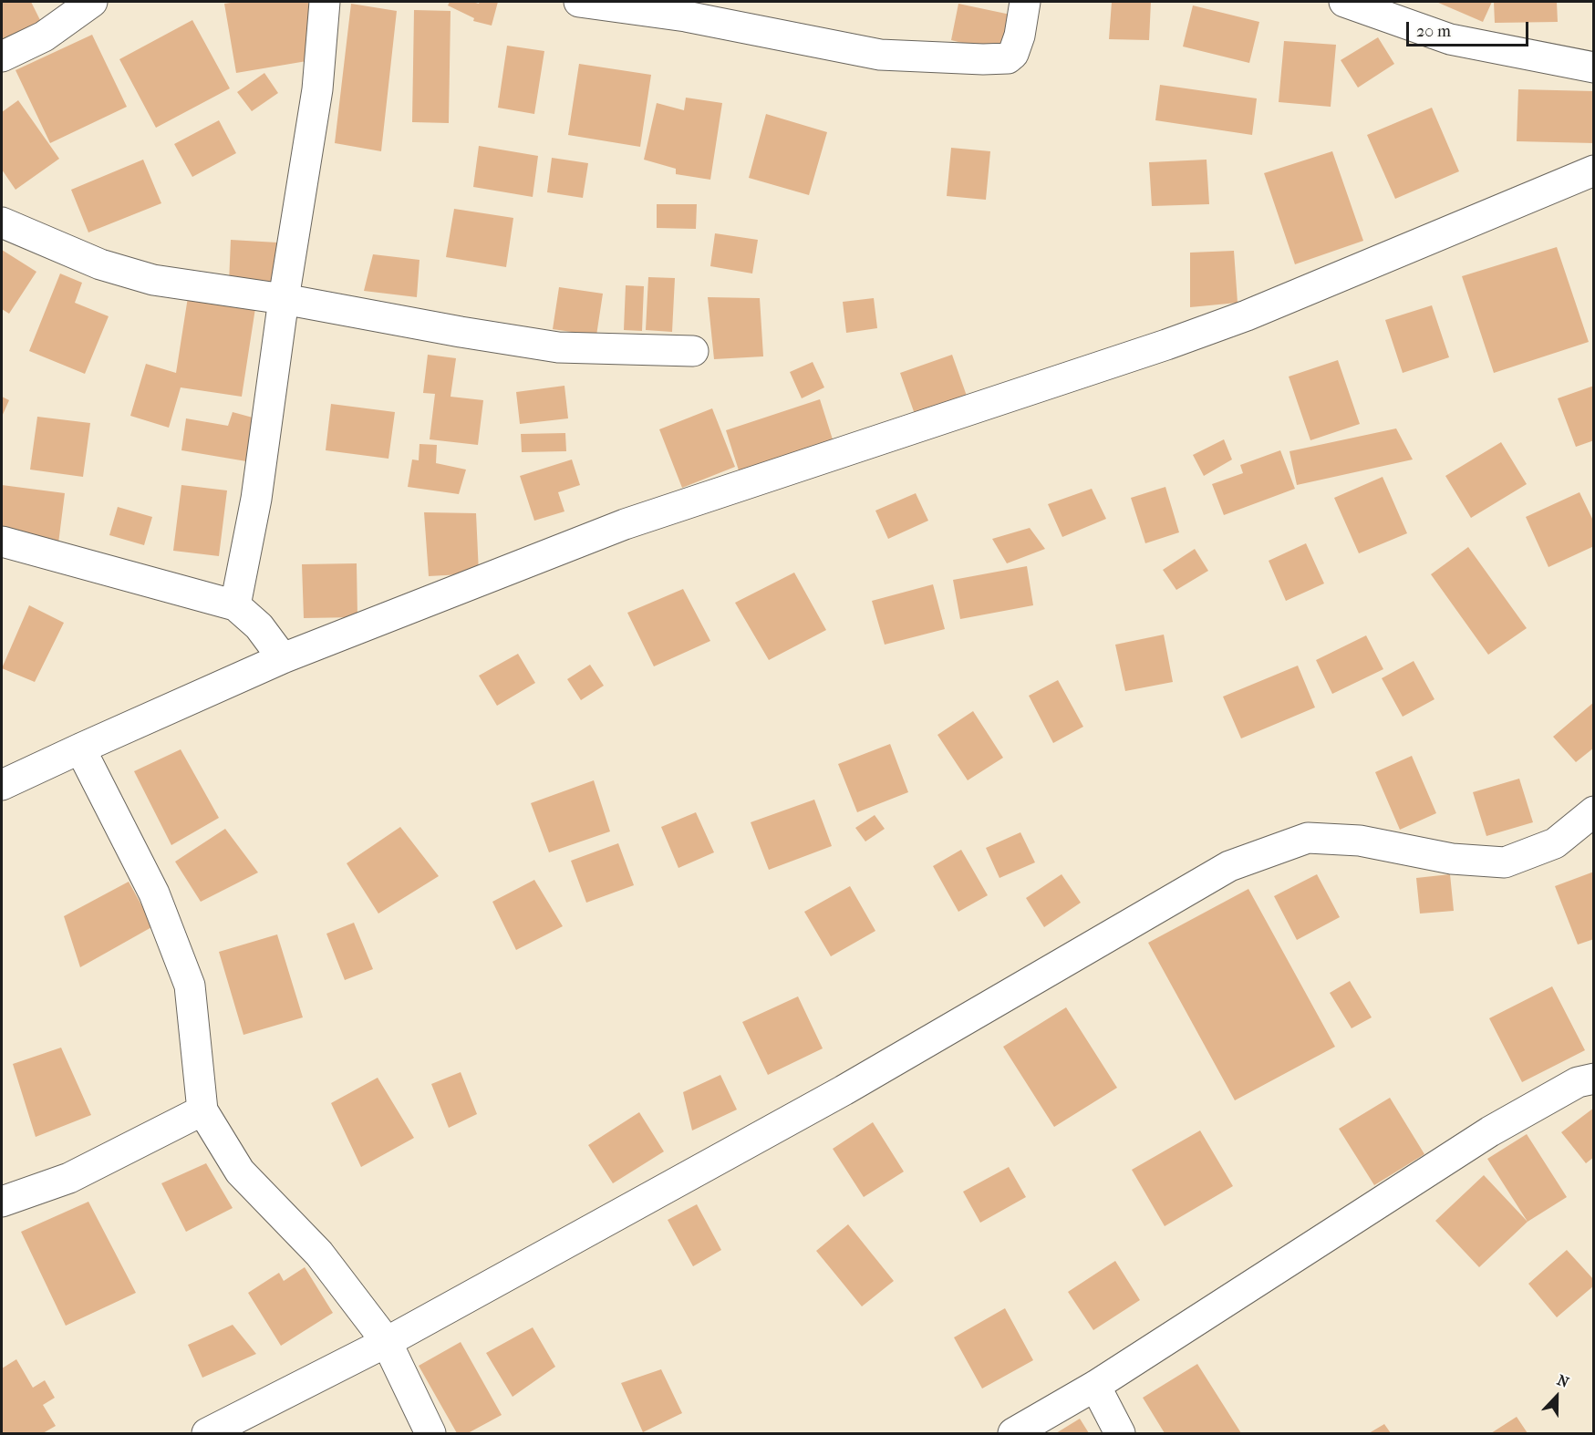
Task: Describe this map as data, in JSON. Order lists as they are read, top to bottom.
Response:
{
  "scale_bar": "20 m",
  "north": "top"
}
